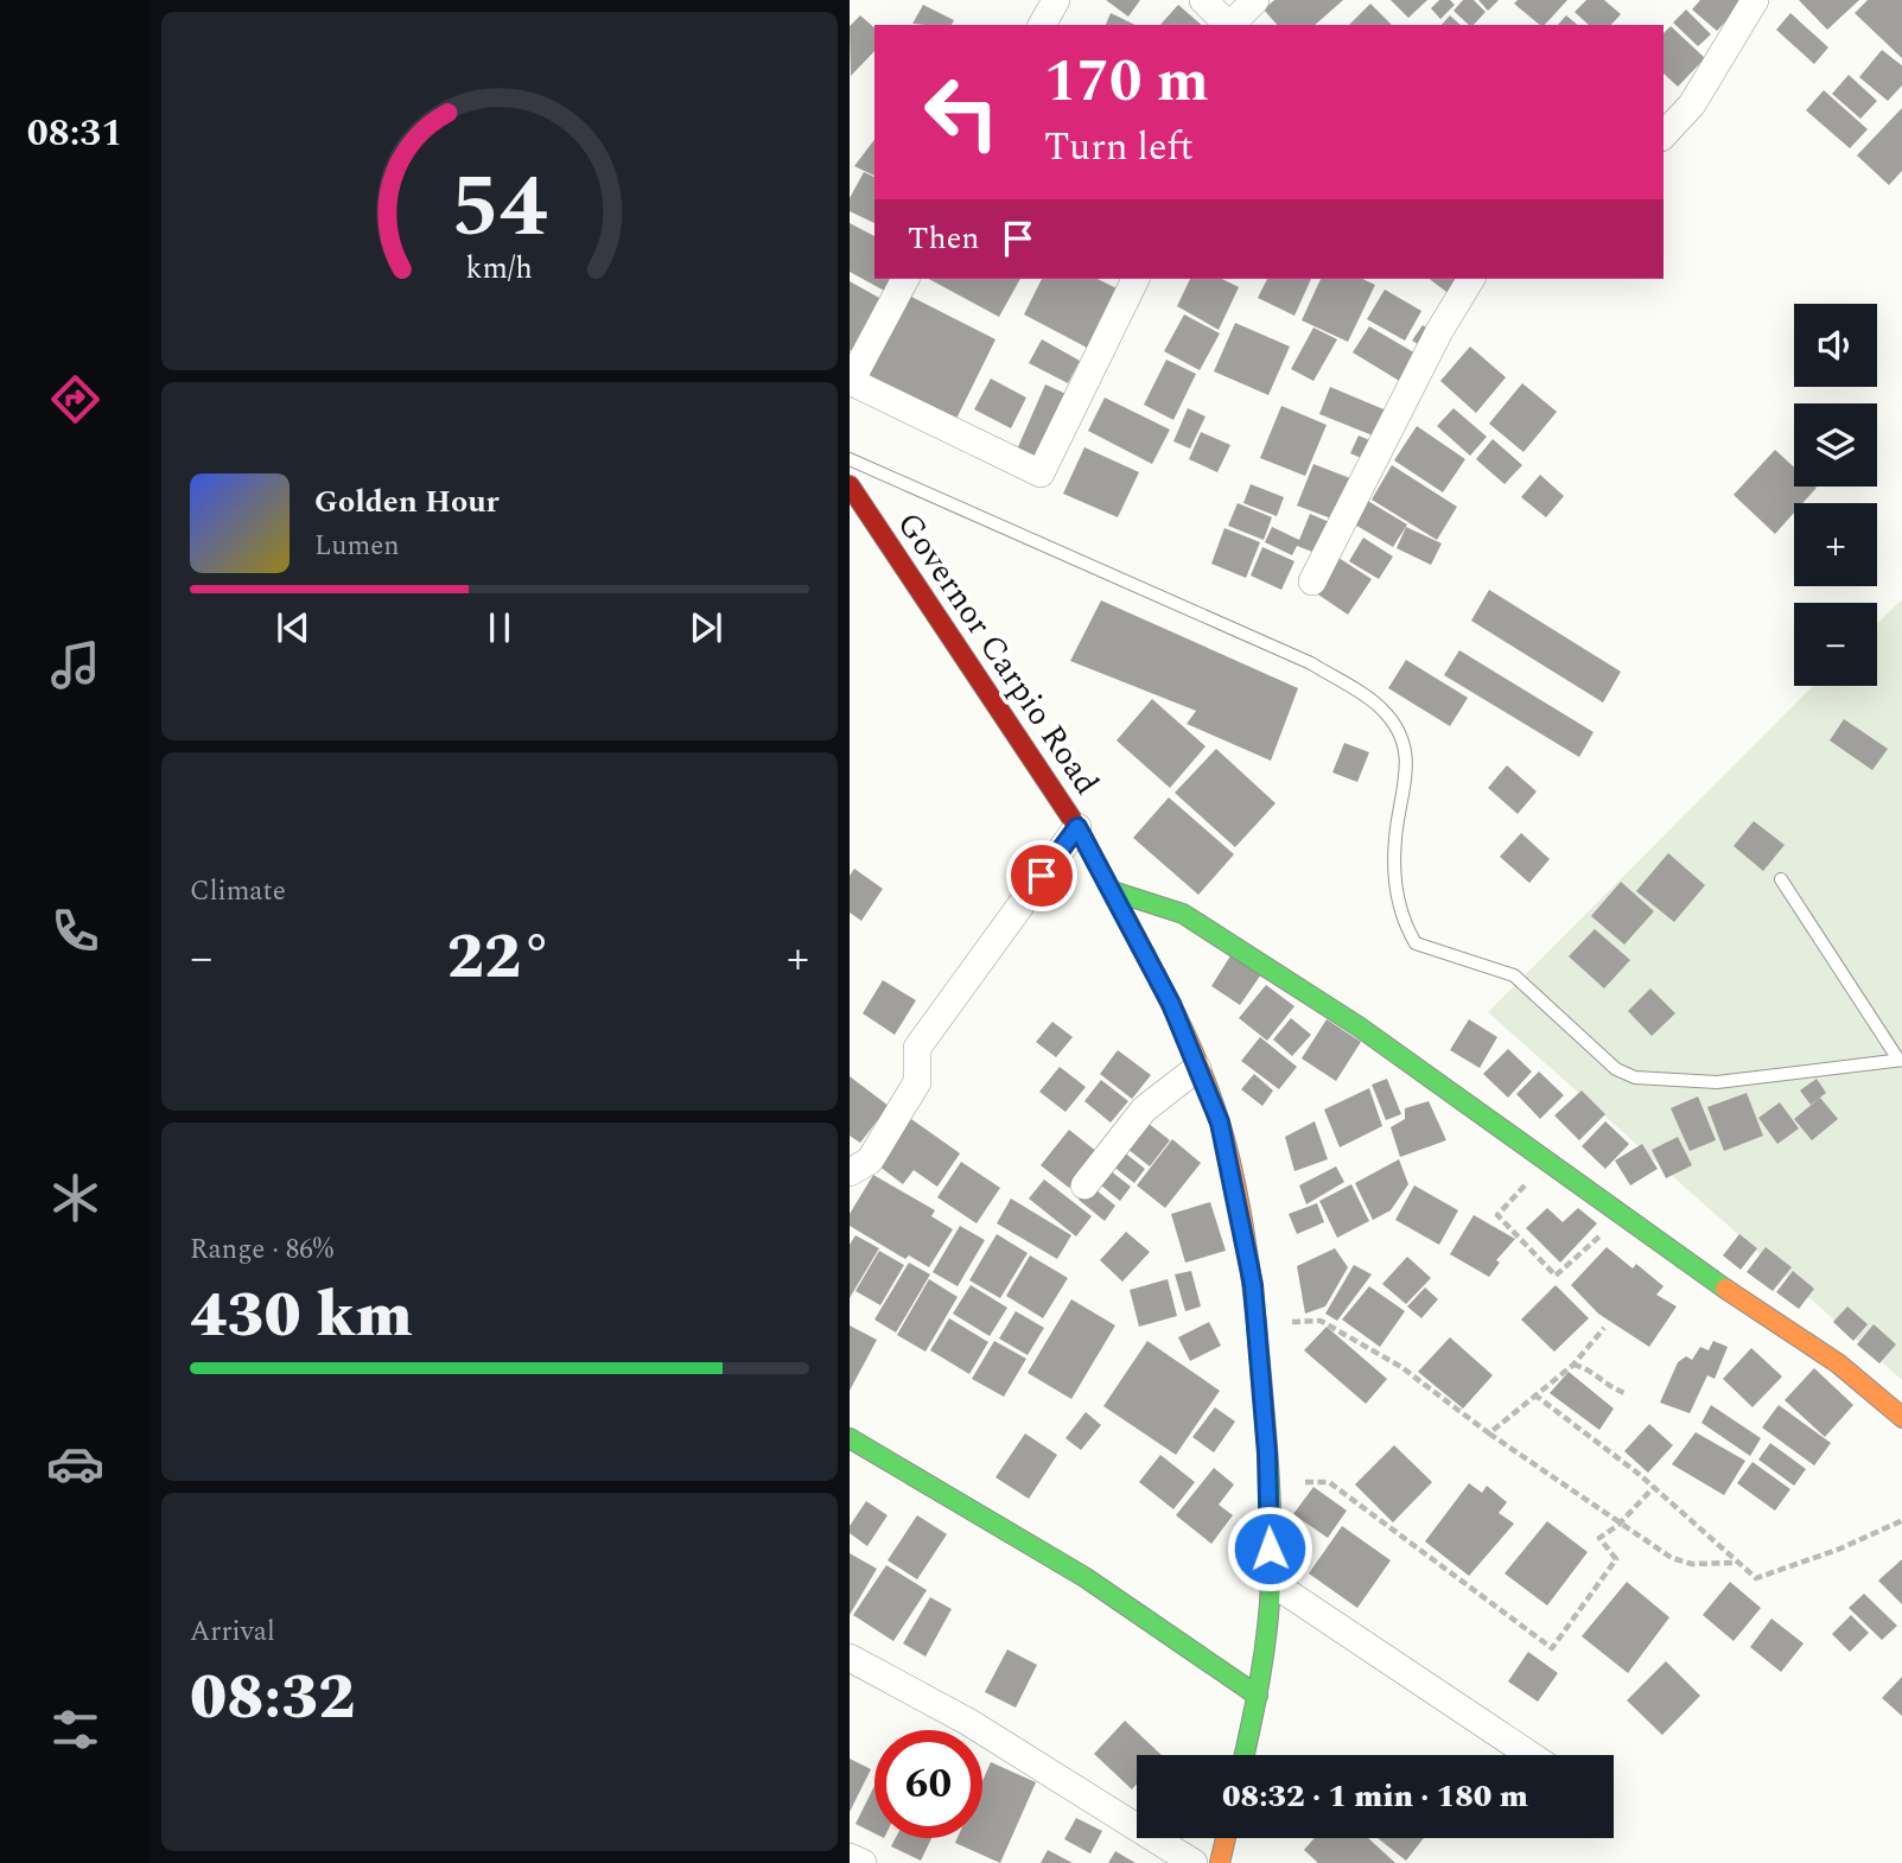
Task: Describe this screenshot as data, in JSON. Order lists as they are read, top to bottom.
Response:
{
  "streets": {
    "main road": ["Governor Carpio Road"]
  },
  "page": {
    "tabs": "08:31",
    "turn": ["170 m", "Turn left"],
    "then": "Then",
    "map_buttons": ["+", "−"],
    "song": ["Golden Hour", "Lumen"],
    "tile": [
      "Climate",
      ["Range · 86%", "430 km"],
      ["Arrival", "08:32"]
    ],
    "heat": ["−", "22°", "+"],
    "limit": "60",
    "trip": "08:32 · 1 min · 180 m",
    "gauge": ["54", "km/h"]
  }
}
